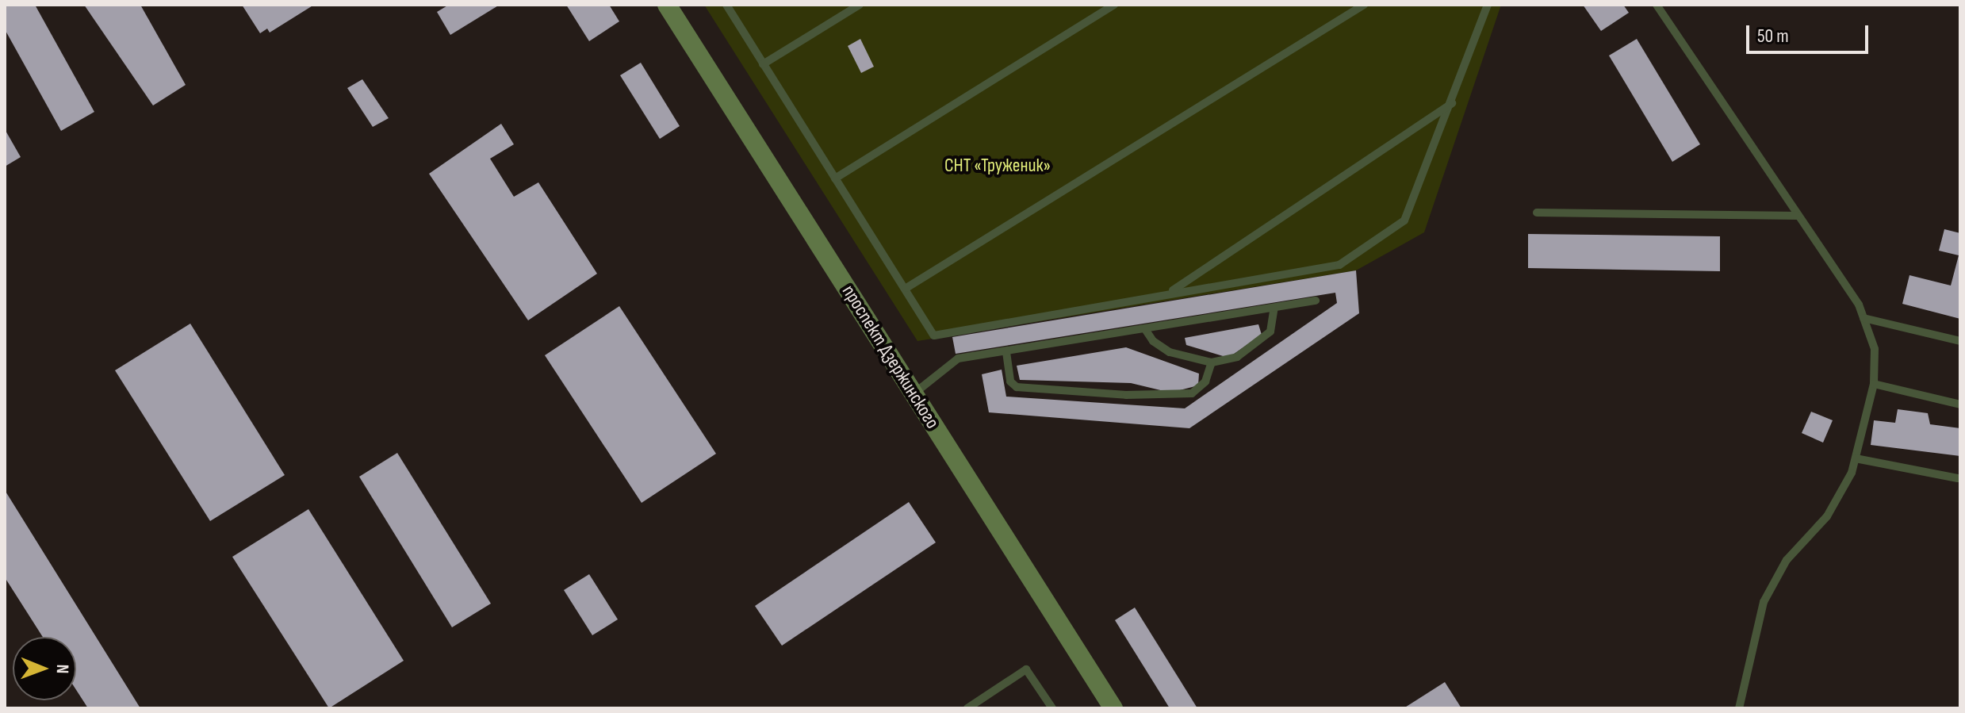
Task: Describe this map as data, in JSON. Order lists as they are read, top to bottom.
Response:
{
  "streets": {
    "main road": ["проспект Дзержинского"]
  },
  "parks": ["СНТ «Труженик»"],
  "scale_bar": "50 m",
  "north": "right"
}
